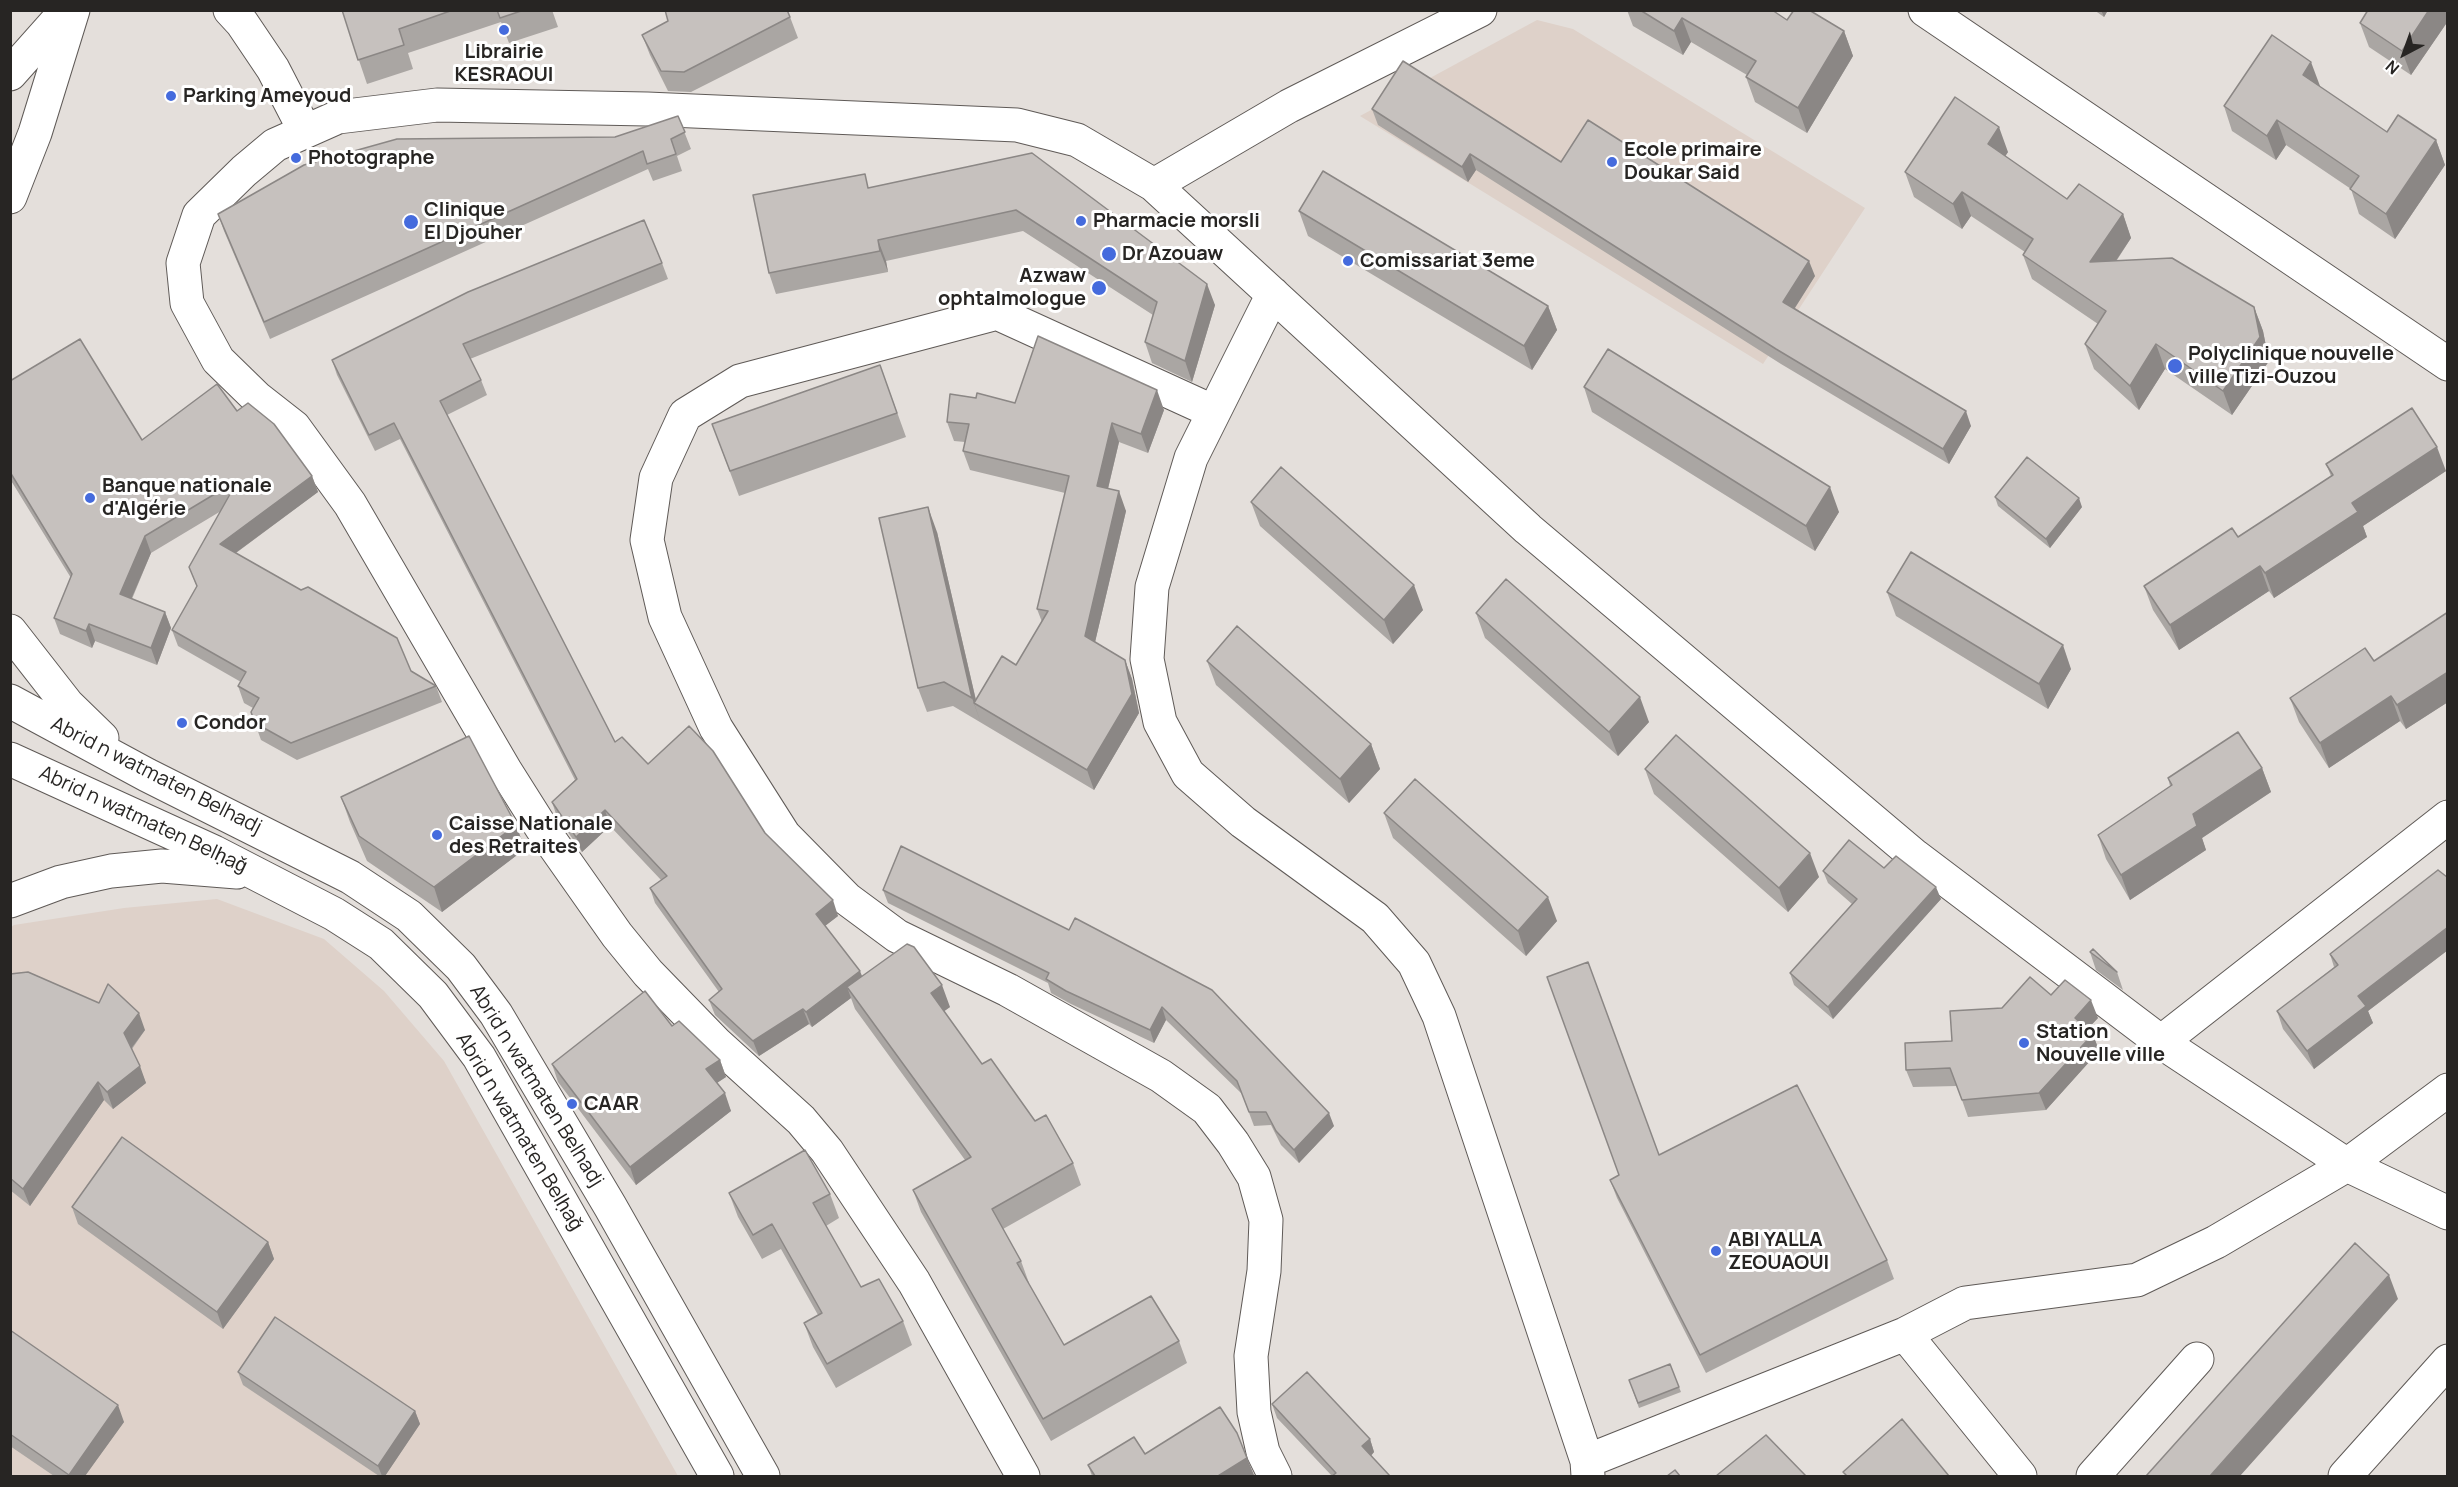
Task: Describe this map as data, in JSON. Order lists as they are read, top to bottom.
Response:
{
  "streets": {
    "street": ["Abrid n watmaten Belhadj", "Abrid n watmaten Belḥaǧ"]
  },
  "places": [
    "Librairie KESRAOUI",
    "Parking Ameyoud",
    "Photographe",
    "Ecole primaire Doukar Said",
    "Pharmacie morsli",
    "Clinique El Djouher",
    "Dr Azouaw",
    "Comissariat 3eme",
    "Azwaw ophtalmologue",
    "Polyclinique nouvelle ville Tizi-Ouzou",
    "Banque nationale d'Algérie",
    "Condor",
    "Caisse Nationale des Retraites",
    "Station Nouvelle ville",
    "CAAR",
    "ABI YALLA ZEOUAOUI"
  ],
  "north": "bottom left"
}
